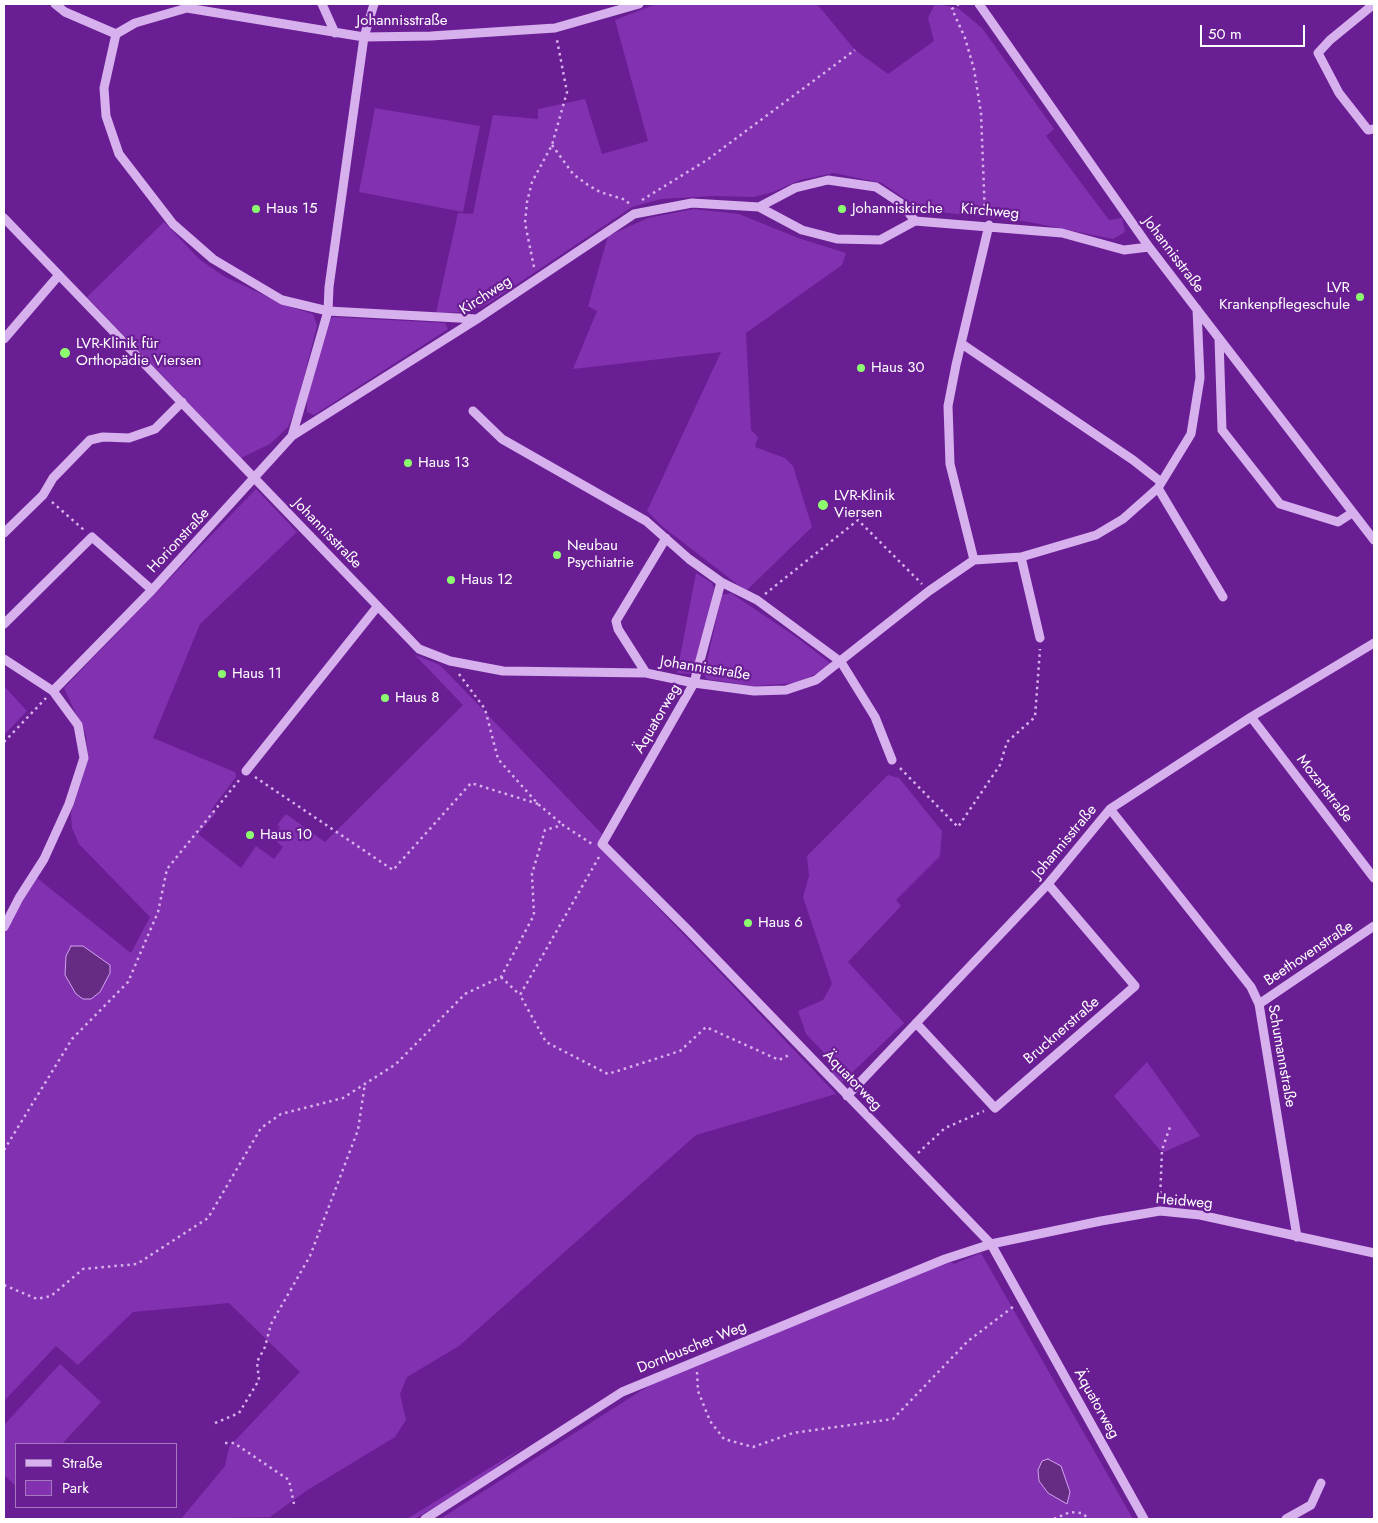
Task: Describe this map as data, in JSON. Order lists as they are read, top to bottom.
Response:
{
  "streets": {
    "street": [
      "Johannisstraße",
      "Kirchweg",
      "Horionstraße",
      "Äquatorweg",
      "Mozartstraße",
      "Beethovenstraße",
      "Brucknerstraße",
      "Schumannstraße",
      "Heidweg",
      "Dornbuscher Weg"
    ]
  },
  "crossings": [
    ["Johannisstraße", "Kirchweg"],
    ["Johannisstraße", "Horionstraße"],
    ["Johannisstraße", "Äquatorweg"],
    ["Johannisstraße", "Mozartstraße"],
    ["Johannisstraße", "Brucknerstraße"],
    ["Johannisstraße", "Schumannstraße"],
    ["Kirchweg", "Horionstraße"],
    ["Äquatorweg", "Heidweg"],
    ["Äquatorweg", "Dornbuscher Weg"],
    ["Beethovenstraße", "Schumannstraße"],
    ["Schumannstraße", "Heidweg"],
    ["Heidweg", "Dornbuscher Weg"]
  ],
  "places": [
    "Haus 15",
    "Johanniskirche",
    "LVR Krankenpflegeschule",
    "LVR-Klinik für Orthopädie Viersen",
    "Haus 30",
    "Haus 13",
    "LVR-Klinik Viersen",
    "Neubau Psychiatrie",
    "Haus 12",
    "Haus 11",
    "Haus 8",
    "Haus 10",
    "Haus 6"
  ],
  "legend": ["Straße", "Park"],
  "scale_bar": "50 m"
}
